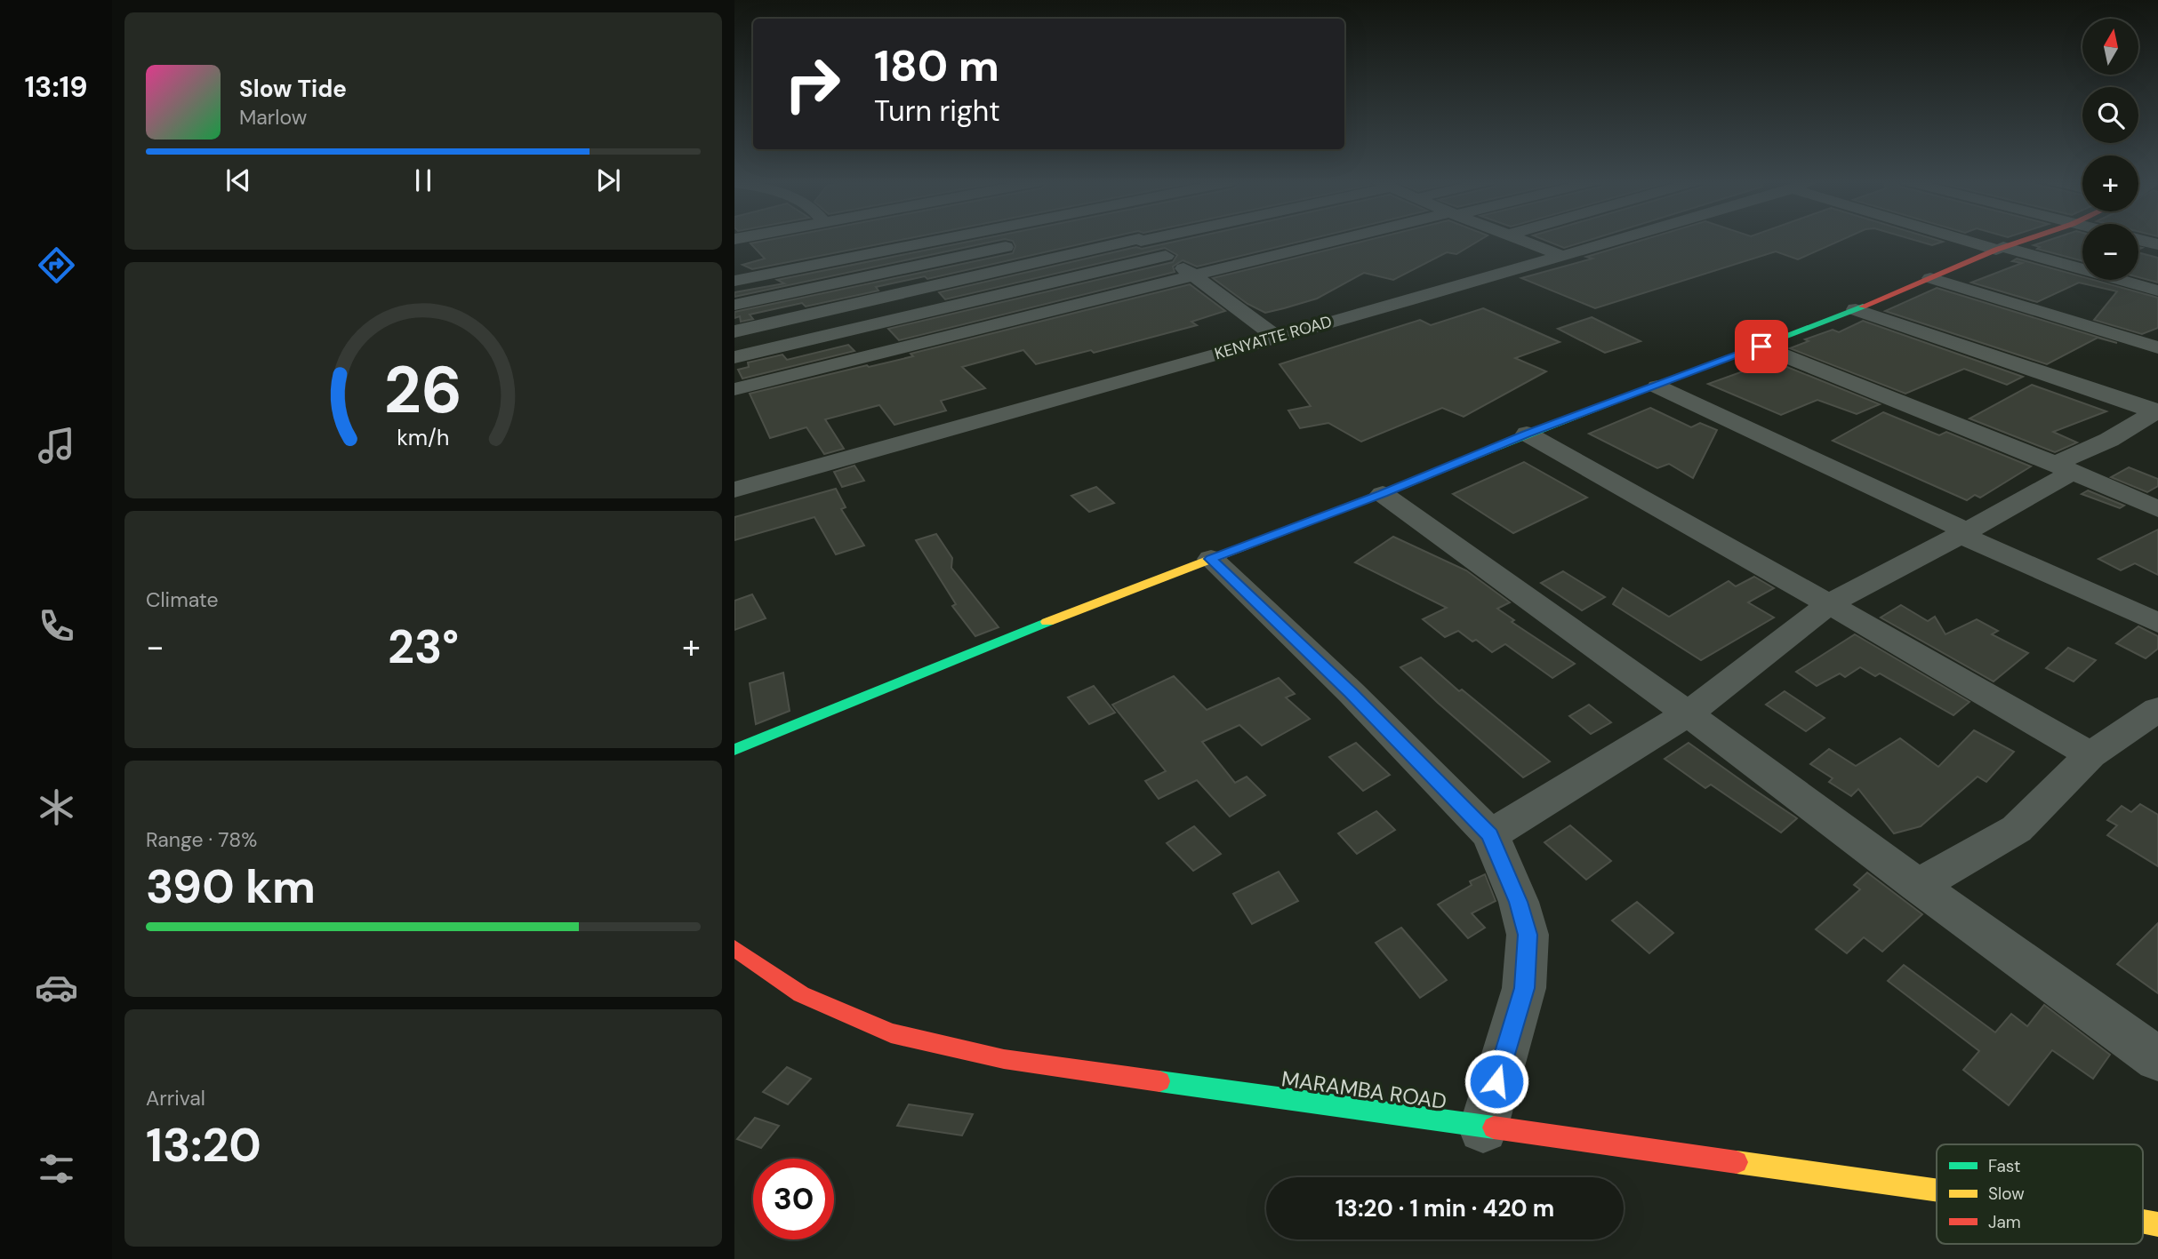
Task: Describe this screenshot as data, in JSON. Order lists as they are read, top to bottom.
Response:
{
  "streets": {
    "street": ["KENYATTE ROAD", "MARAMBA ROAD"]
  },
  "legend": ["Fast", "Slow", "Jam"],
  "north": "top",
  "page": {
    "tabs": "13:19",
    "map_buttons": ["+", "−"],
    "turn": ["180 m", "Turn right"],
    "song": ["Slow Tide", "Marlow"],
    "tile": [
      "Climate",
      ["Range · 78%", "390 km"],
      ["Arrival", "13:20"]
    ],
    "heat": ["−", "23°", "+"],
    "limit": "30",
    "trip": "13:20 · 1 min · 420 m",
    "gauge": ["26", "km/h"]
  }
}
